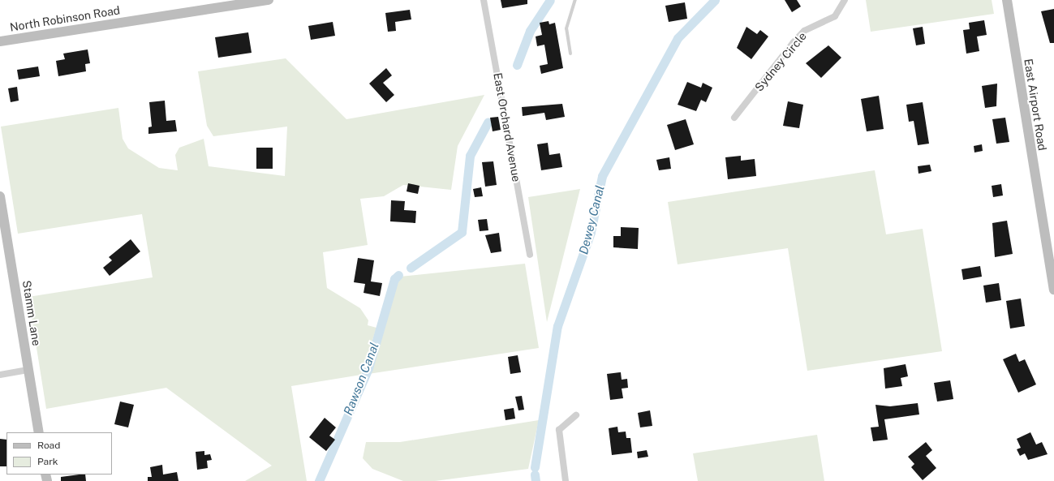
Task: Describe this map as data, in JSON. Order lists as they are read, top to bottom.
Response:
{
  "streets": {
    "street": [
      "North Robinson Road",
      "Sydney Circle",
      "East Airport Road",
      "East Orchard Avenue",
      "Stamm Lane"
    ]
  },
  "water": ["Dewey Canal", "Rawson Canal"],
  "legend": ["Road", "Park"]
}
